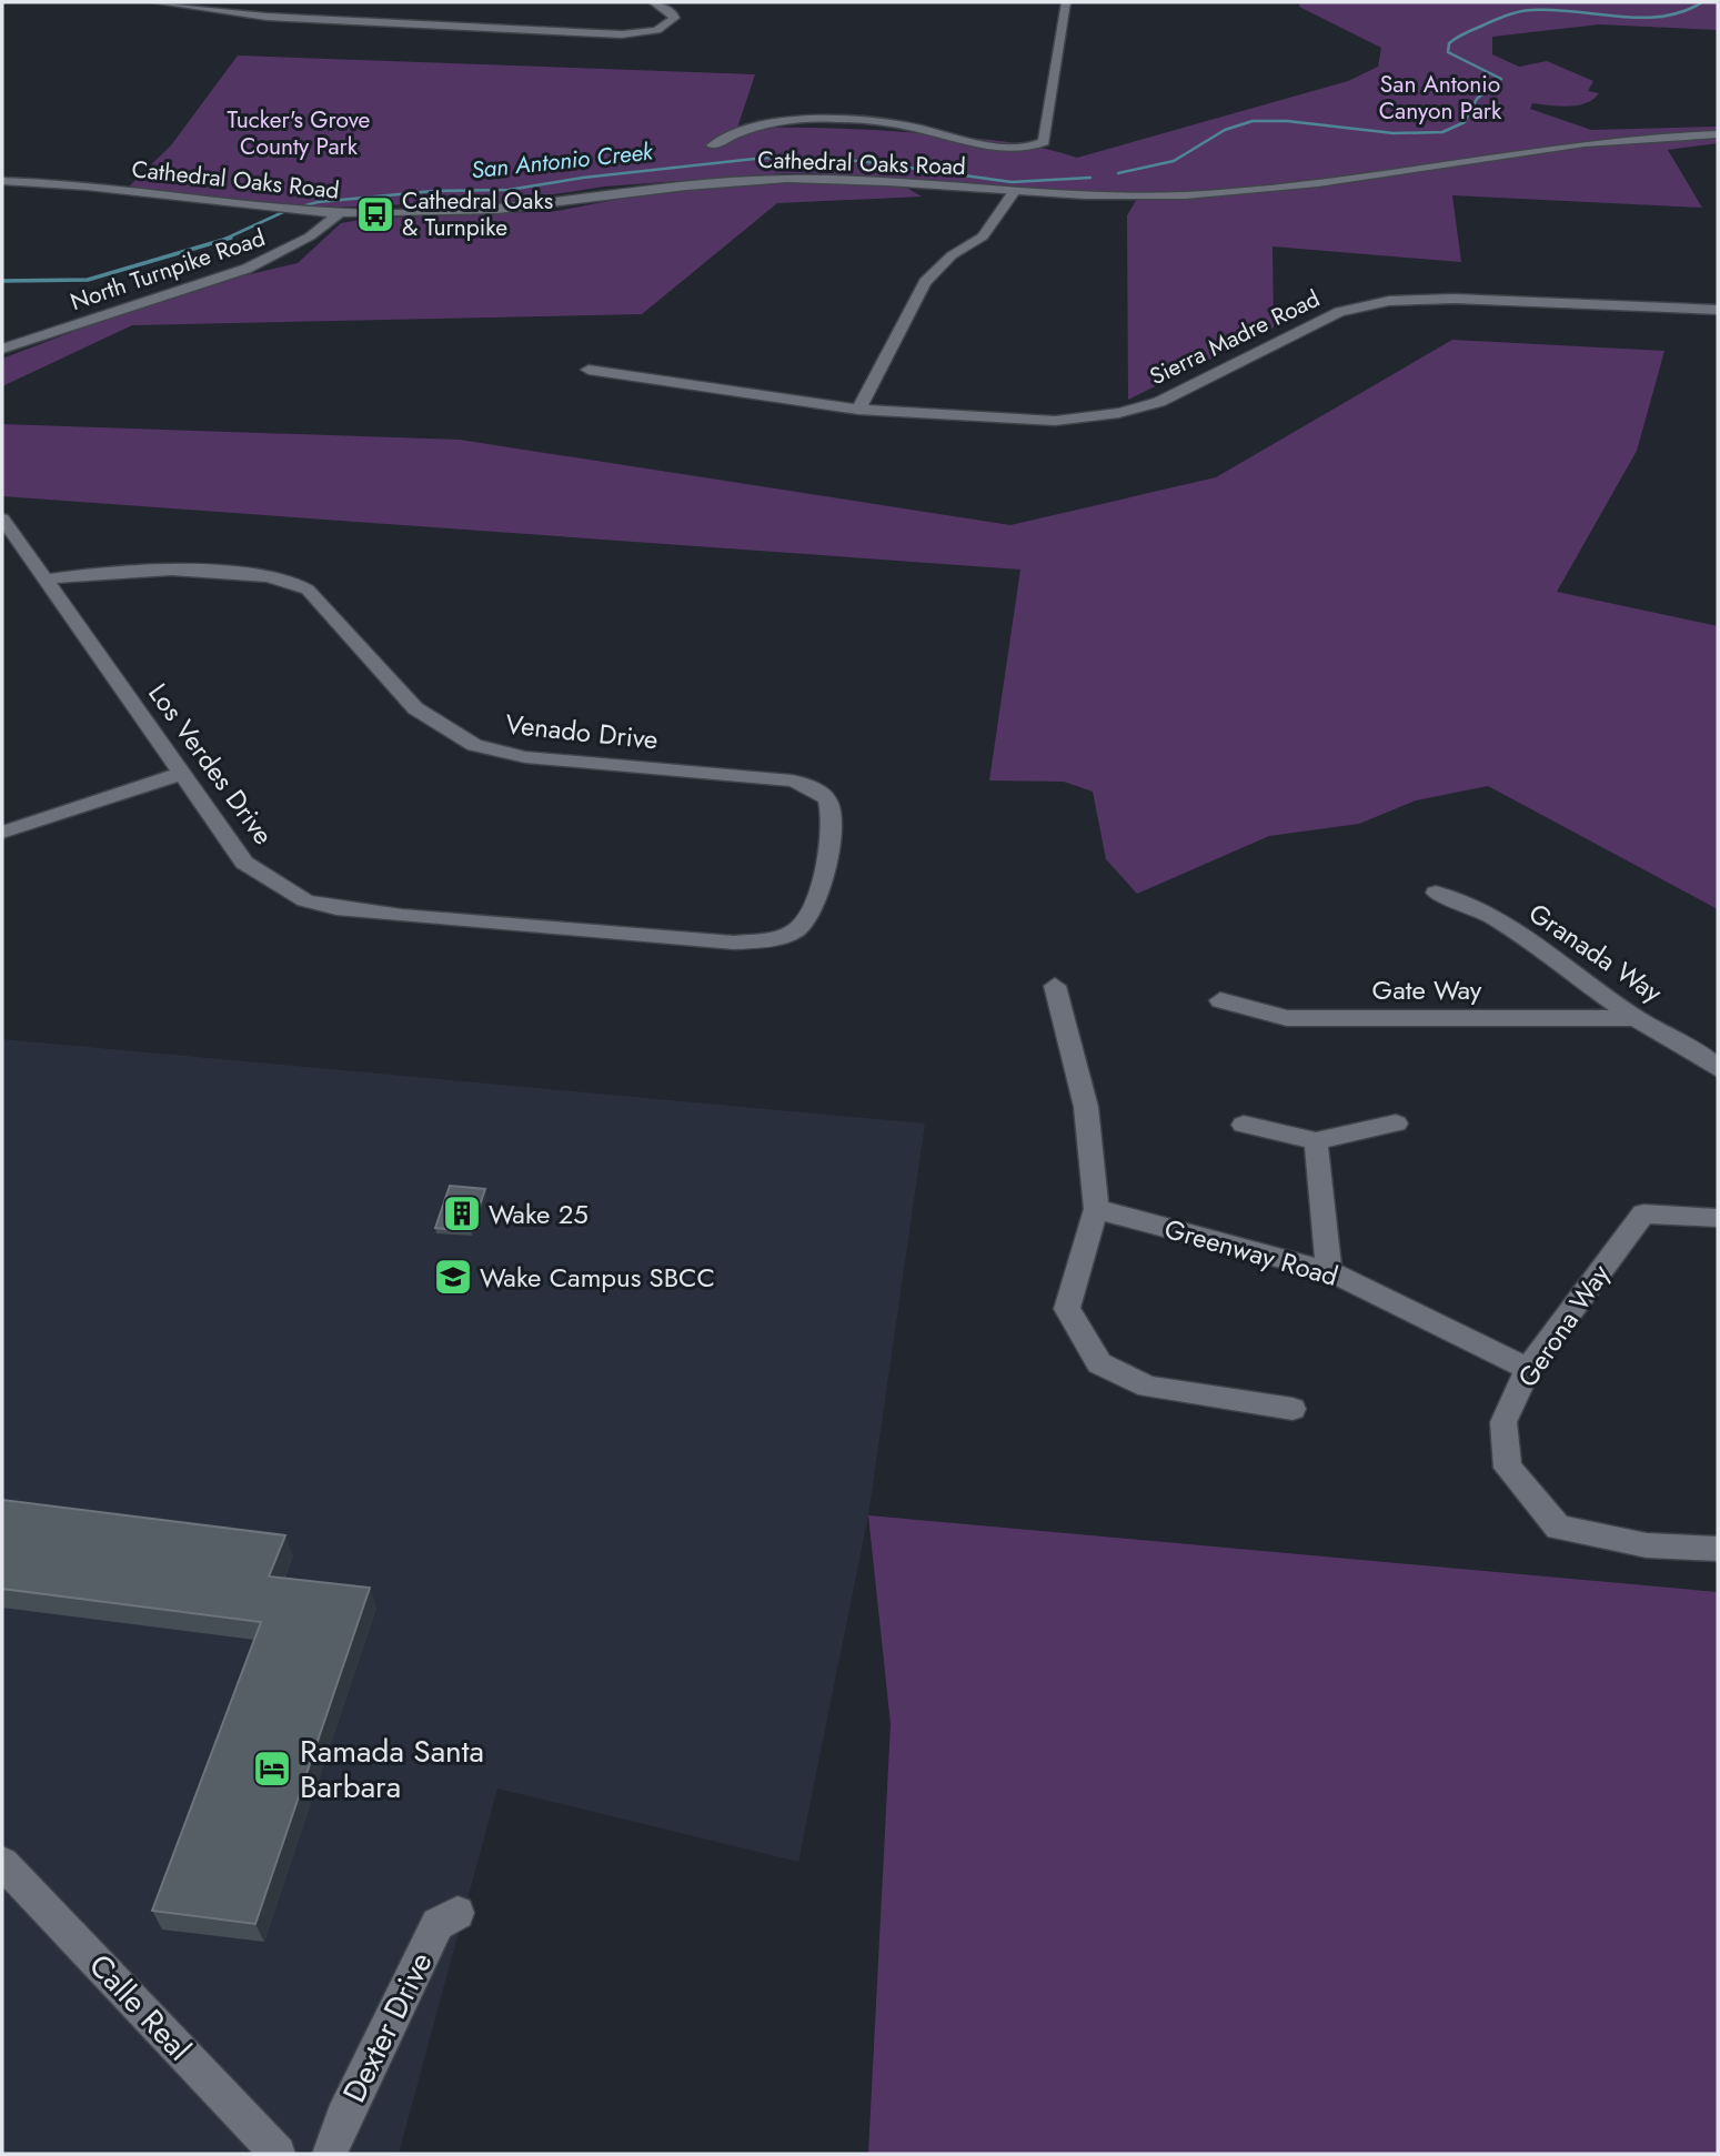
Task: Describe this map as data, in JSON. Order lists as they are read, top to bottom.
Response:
{
  "streets": {
    "street": [
      "Cathedral Oaks Road",
      "North Turnpike Road",
      "Sierra Madre Road",
      "Venado Drive",
      "Los Verdes Drive",
      "Granada Way",
      "Gate Way",
      "Greenway Road",
      "Gerona Way",
      "Calle Real",
      "Dexter Drive"
    ]
  },
  "crossings": [
    ["Cathedral Oaks Road", "North Turnpike Road"],
    ["Venado Drive", "Los Verdes Drive"],
    ["Granada Way", "Gate Way"],
    ["Greenway Road", "Gerona Way"]
  ],
  "water": ["San Antonio Creek"],
  "parks": ["San Antonio Canyon Park", "Tucker's Grove County Park"],
  "places": {
    "bus stop": ["Cathedral Oaks & Turnpike"],
    "building": ["Wake 25"],
    "school or university": ["Wake Campus SBCC"],
    "hotel": ["Ramada Santa Barbara"]
  }
}
